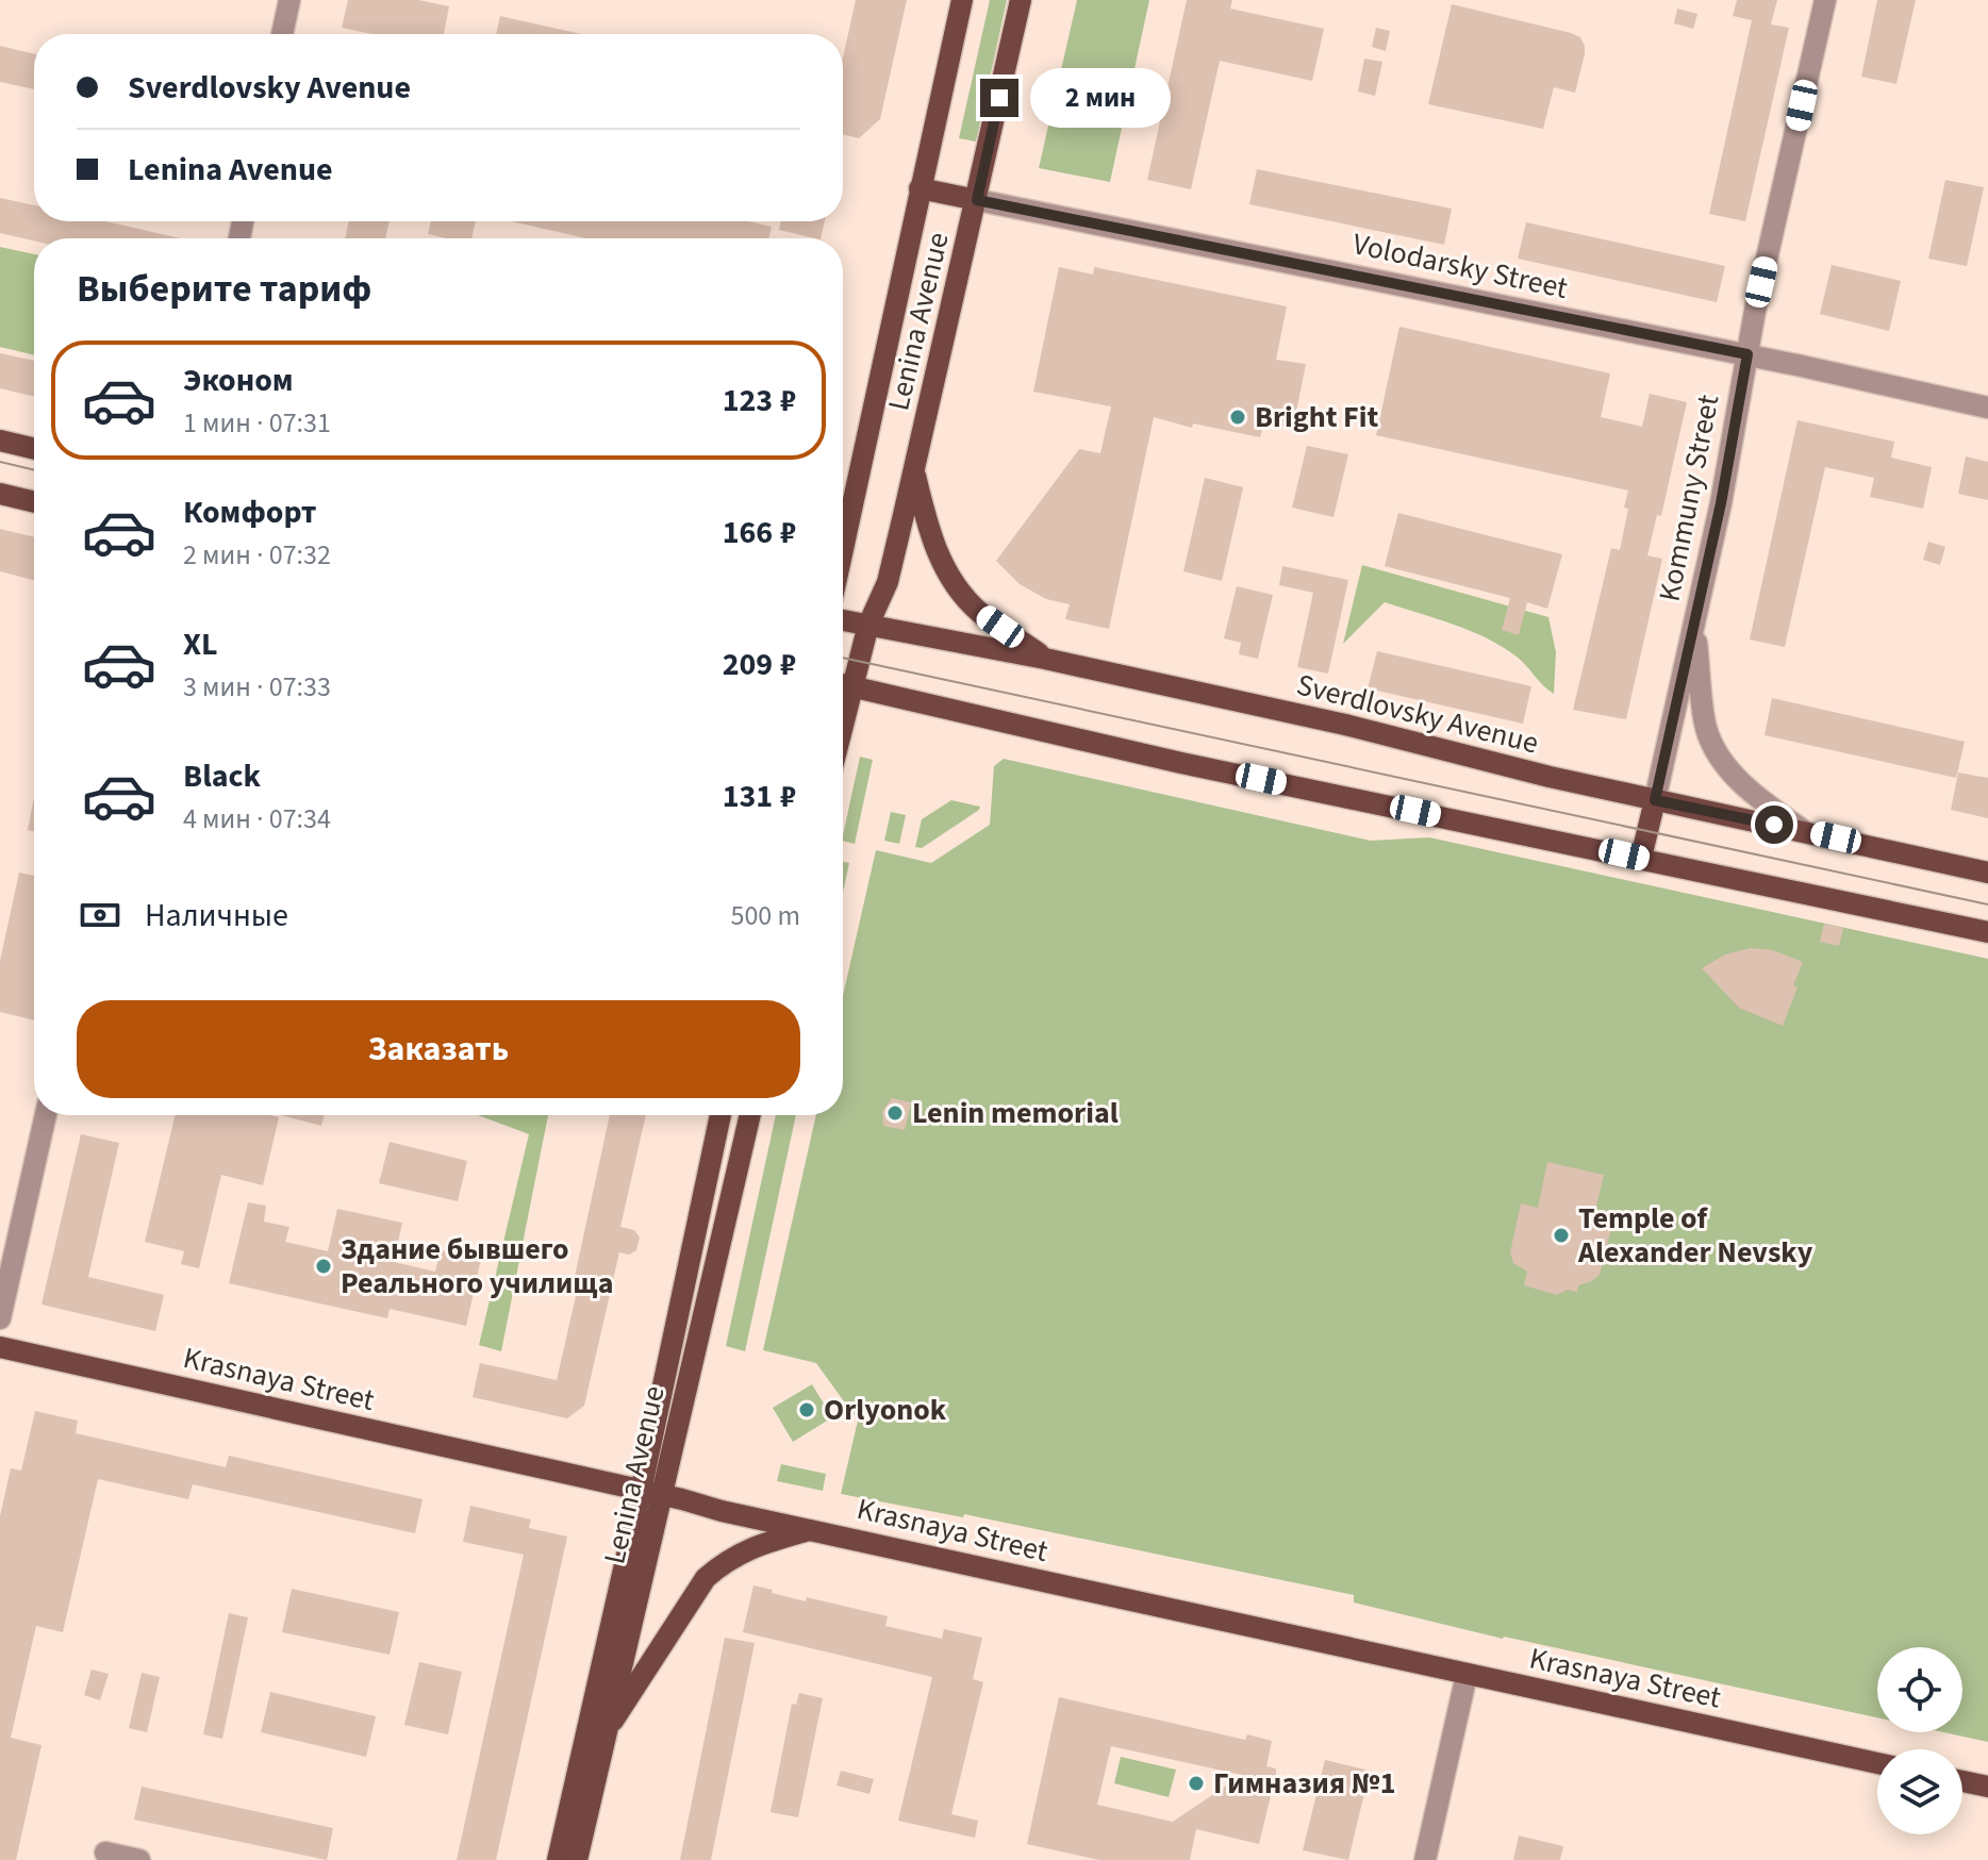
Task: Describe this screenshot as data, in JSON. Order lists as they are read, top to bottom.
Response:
{
  "streets": {
    "main road": [
      "Volodarsky Street",
      "Lenina Avenue",
      "Kommuny Street",
      "Sverdlovsky Avenue",
      "Krasnaya Street"
    ]
  },
  "crossings": [
    ["Volodarsky Street", "Lenina Avenue"],
    ["Volodarsky Street", "Kommuny Street"],
    ["Lenina Avenue", "Sverdlovsky Avenue"],
    ["Lenina Avenue", "Krasnaya Street"],
    ["Kommuny Street", "Sverdlovsky Avenue"]
  ],
  "places": [
    "Bright Fit",
    "Lenin memorial",
    "Temple of Alexander Nevsky",
    "Здание бывшего Реального училища",
    "Orlyonok",
    "Гимназия №1"
  ],
  "page": {
    "banner": ["Sverdlovsky Avenue", "Lenina Avenue"],
    "bubble": "2 мин",
    "heading": "Выберите тариф",
    "list": [
      {
        "name": "Эконом",
        "note": "1 мин · 07:31",
        "value": "123 ₽"
      },
      {
        "name": "Комфорт",
        "note": "2 мин · 07:32",
        "value": "166 ₽"
      },
      {
        "name": "XL",
        "note": "3 мин · 07:33",
        "value": "209 ₽"
      },
      {
        "name": "Black",
        "note": "4 мин · 07:34",
        "value": "131 ₽"
      }
    ],
    "pay": ["Наличные", "500 m"],
    "buttons": "Заказать"
  }
}
